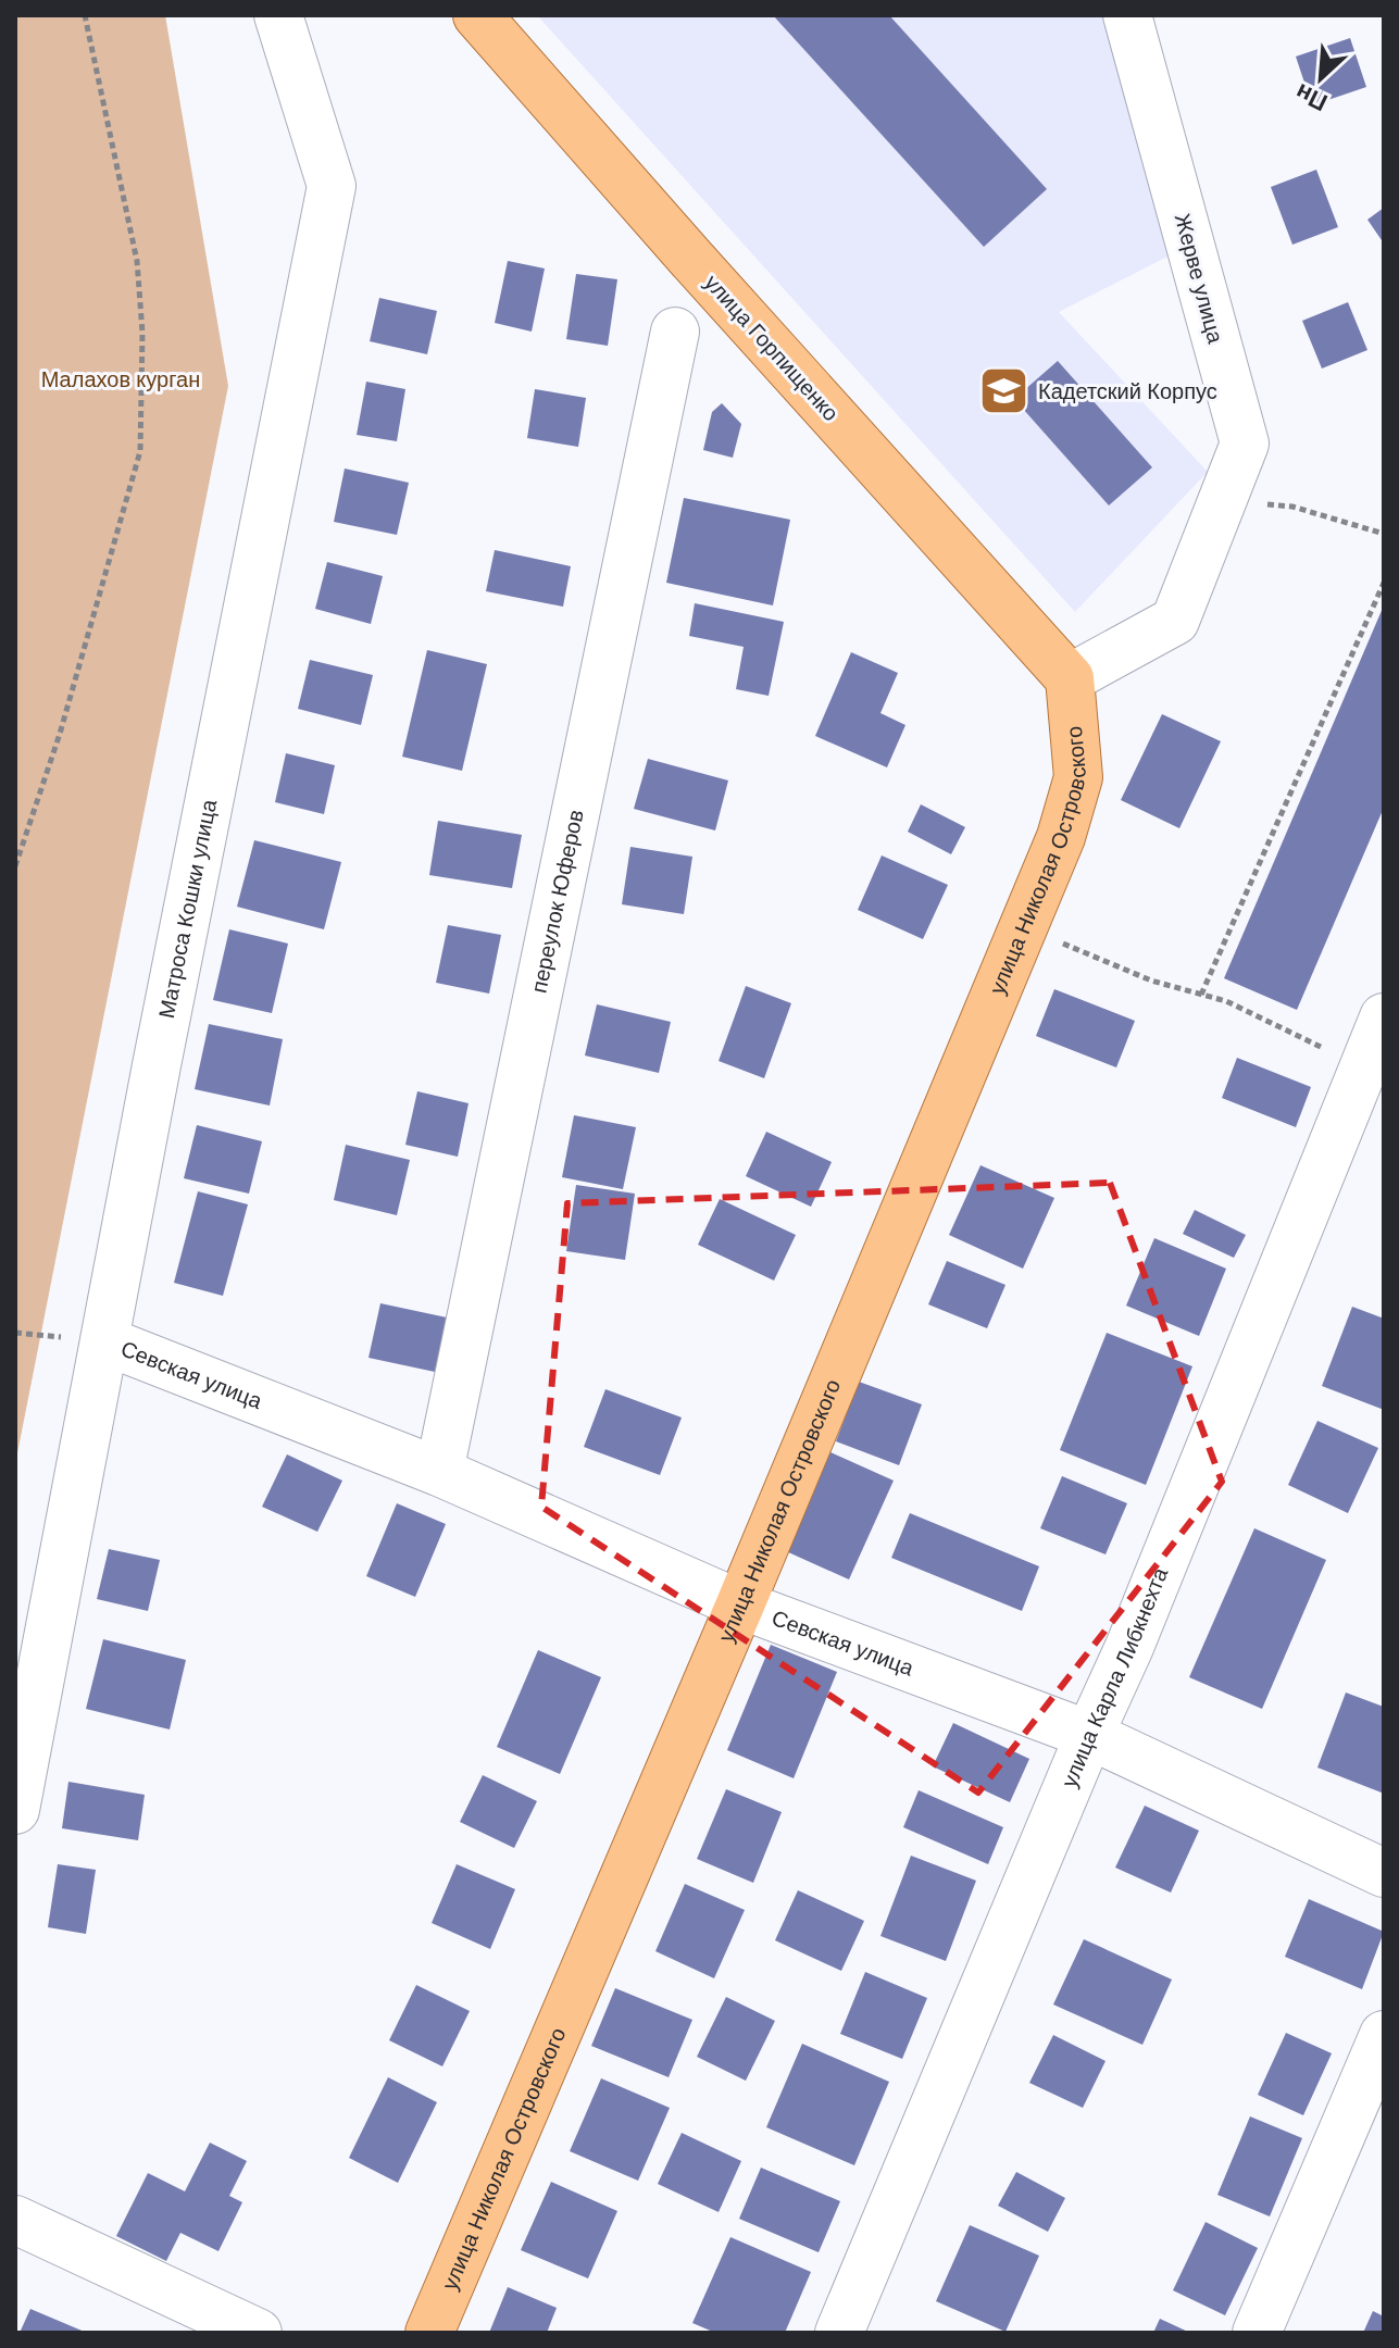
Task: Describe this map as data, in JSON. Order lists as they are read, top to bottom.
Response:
{
  "streets": {
    "main road": ["улица Горпищенко", "улица Николая Островского"],
    "street": [
      "Жерве улица",
      "переулок Юферов",
      "Матроса Кошки улица",
      "Севская улица",
      "улица Карла Либкнехта"
    ]
  },
  "crossings": [
    ["Жерве улица", "улица Горпищенко"],
    ["Жерве улица", "улица Николая Островского"],
    ["улица Горпищенко", "улица Николая Островского"],
    ["улица Николая Островского", "Севская улица"],
    ["переулок Юферов", "Севская улица"],
    ["Матроса Кошки улица", "Севская улица"],
    ["Севская улица", "улица Карла Либкнехта"]
  ],
  "parks": ["Малахов курган"],
  "places": {
    "school or university": ["Кадетский Корпус"]
  },
  "north": "bottom left"
}
